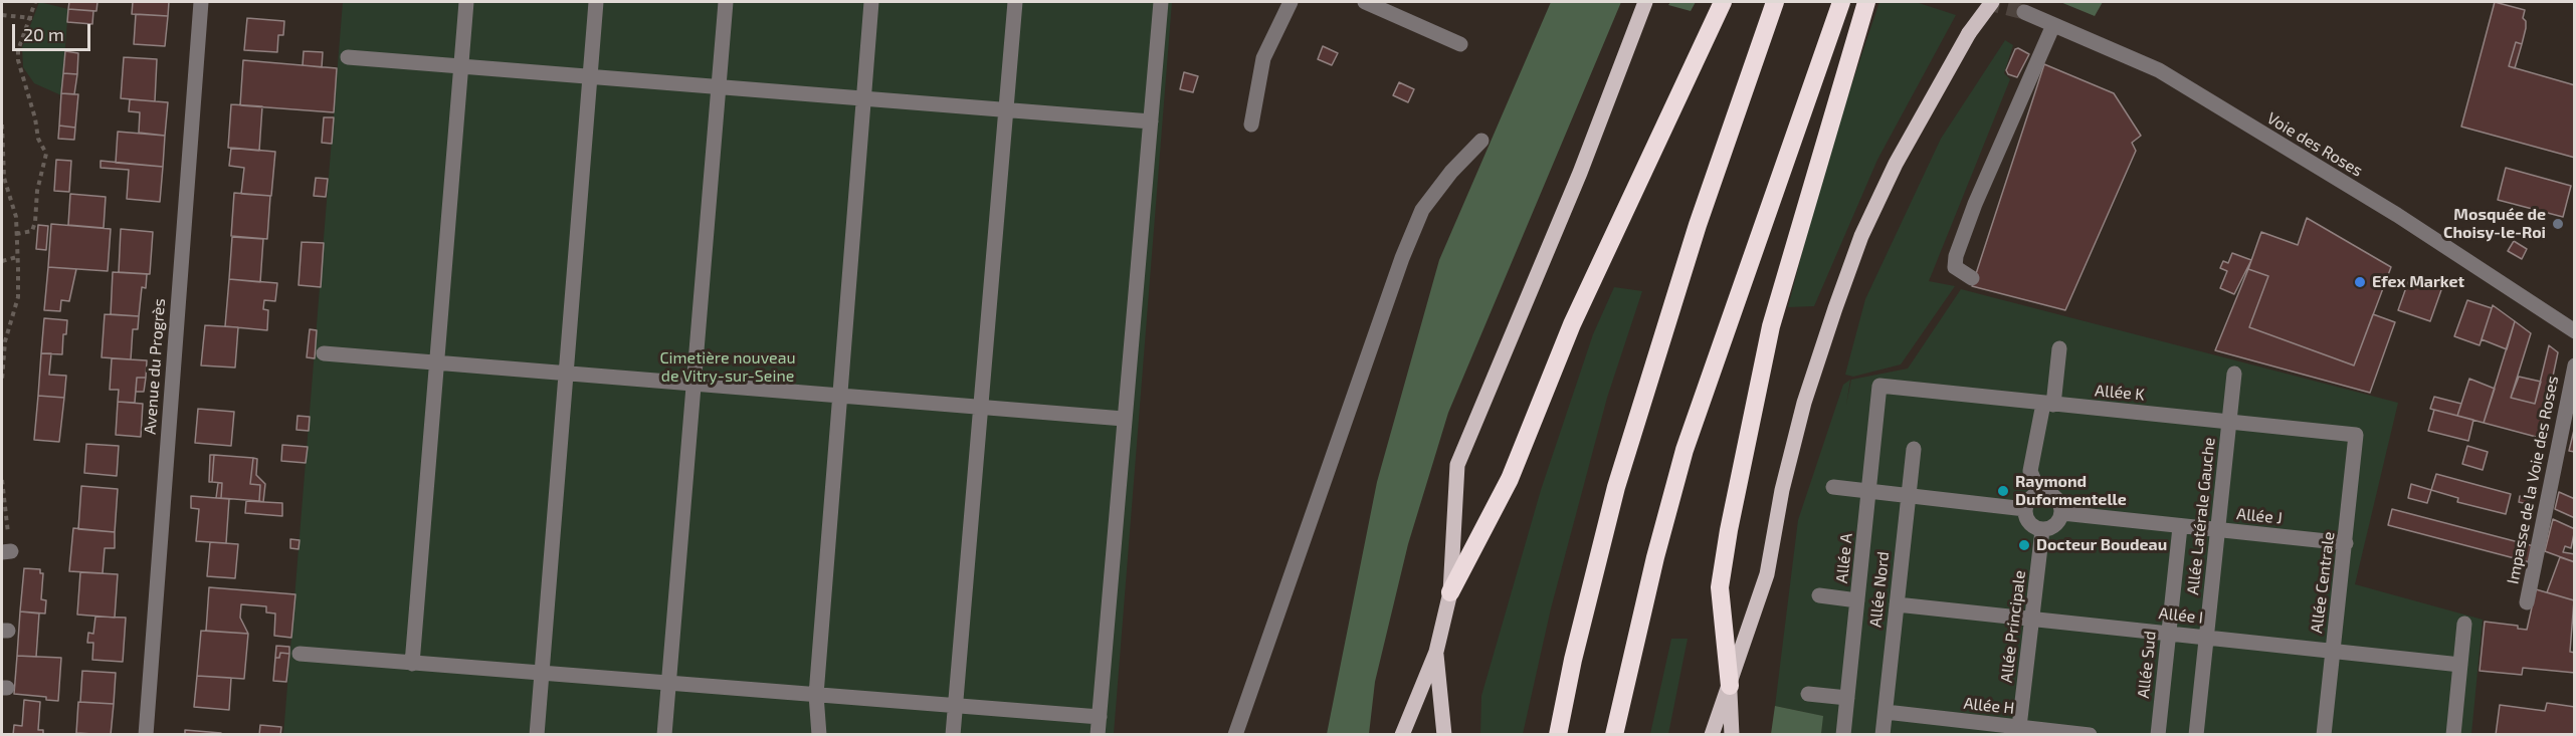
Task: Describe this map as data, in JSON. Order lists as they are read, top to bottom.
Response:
{
  "streets": {
    "street": [
      "Voie des Roses",
      "Avenue du Progrès",
      "Allée K",
      "Impasse de la Voie des Roses",
      "Allée Latérale Gauche",
      "Allée J",
      "Allée A",
      "Allée Centrale",
      "Allée Nord",
      "Allée I",
      "Allée Principale",
      "Allée Sud",
      "Allée H"
    ]
  },
  "crossings": [
    ["Allée K", "Allée Latérale Gauche"],
    ["Allée K", "Allée A"],
    ["Allée K", "Allée Centrale"],
    ["Allée Latérale Gauche", "Allée J"],
    ["Allée Latérale Gauche", "Allée I"],
    ["Allée J", "Allée Centrale"],
    ["Allée J", "Allée Principale"],
    ["Allée J", "Allée Sud"],
    ["Allée Centrale", "Allée I"],
    ["Allée Nord", "Allée I"],
    ["Allée Nord", "Allée H"],
    ["Allée I", "Allée Principale"],
    ["Allée I", "Allée Sud"],
    ["Allée Principale", "Allée H"]
  ],
  "parks": ["Cimetière nouveau de Vitry-sur-Seine"],
  "places": [
    "Mosquée de Choisy-le-Roi",
    "Efex Market",
    "Raymond Duformentelle",
    "Docteur Boudeau"
  ],
  "scale_bar": "20 m"
}
